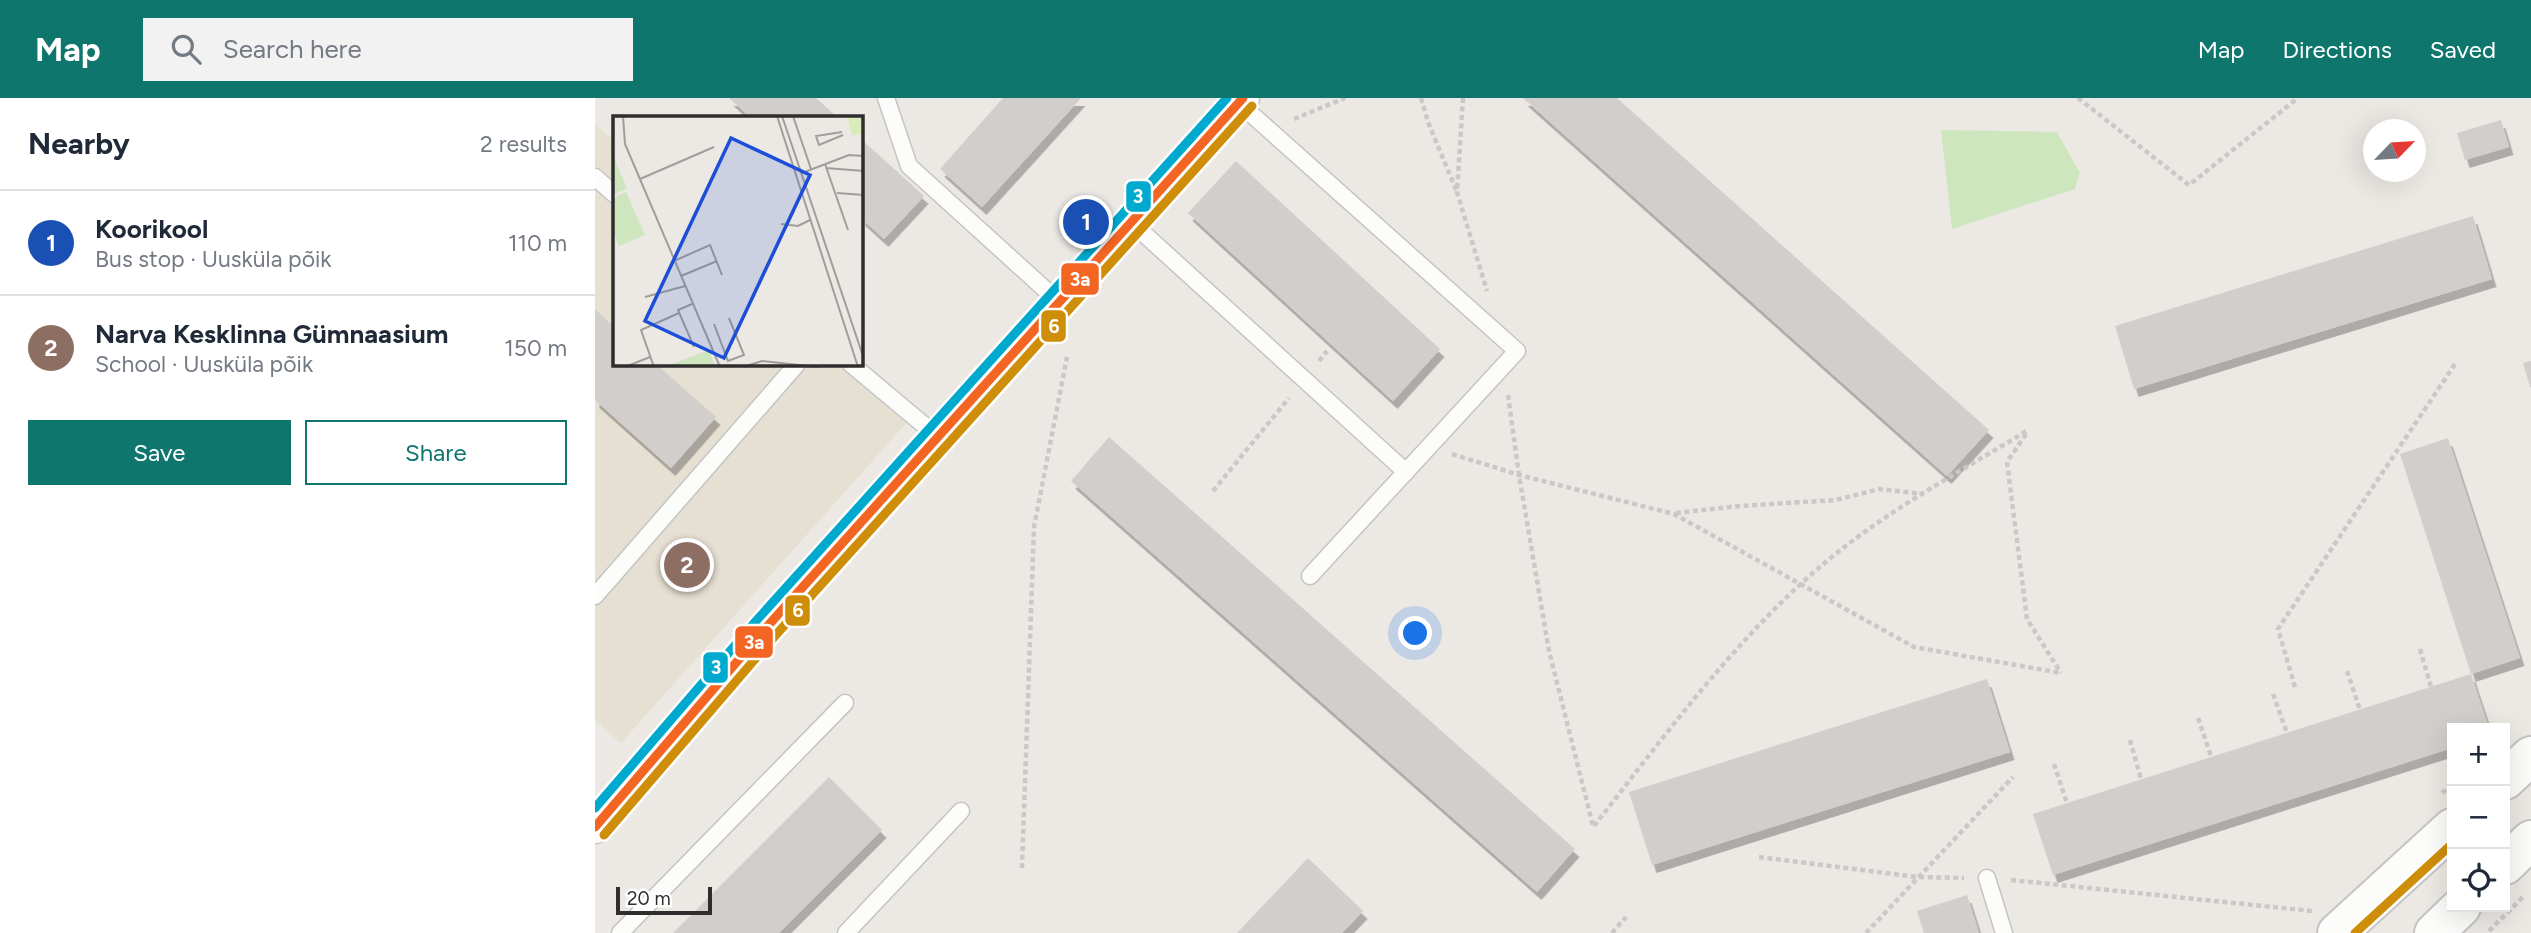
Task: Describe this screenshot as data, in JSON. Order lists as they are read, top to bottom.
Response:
{
  "lines": ["transit line 3a", "transit line 3", "transit line 6"],
  "scale_bar": "20 m",
  "north": "top right",
  "page": {
    "header": "Map",
    "search": "Search here",
    "nav": ["Map", "Directions", "Saved"],
    "heading": ["Nearby", "2 results"],
    "list": [
      {
        "mark": "1",
        "name": "Koorikool",
        "note": "Bus stop · Uusküla põik",
        "value": "110 m"
      },
      {
        "mark": "2",
        "name": "Narva Kesklinna Gümnaasium",
        "note": "School · Uusküla põik",
        "value": "150 m"
      }
    ],
    "pins": ["1", "2"],
    "buttons": ["Save", "Share"],
    "map_buttons": ["+", "−"],
    "scale": "20 m"
  }
}
